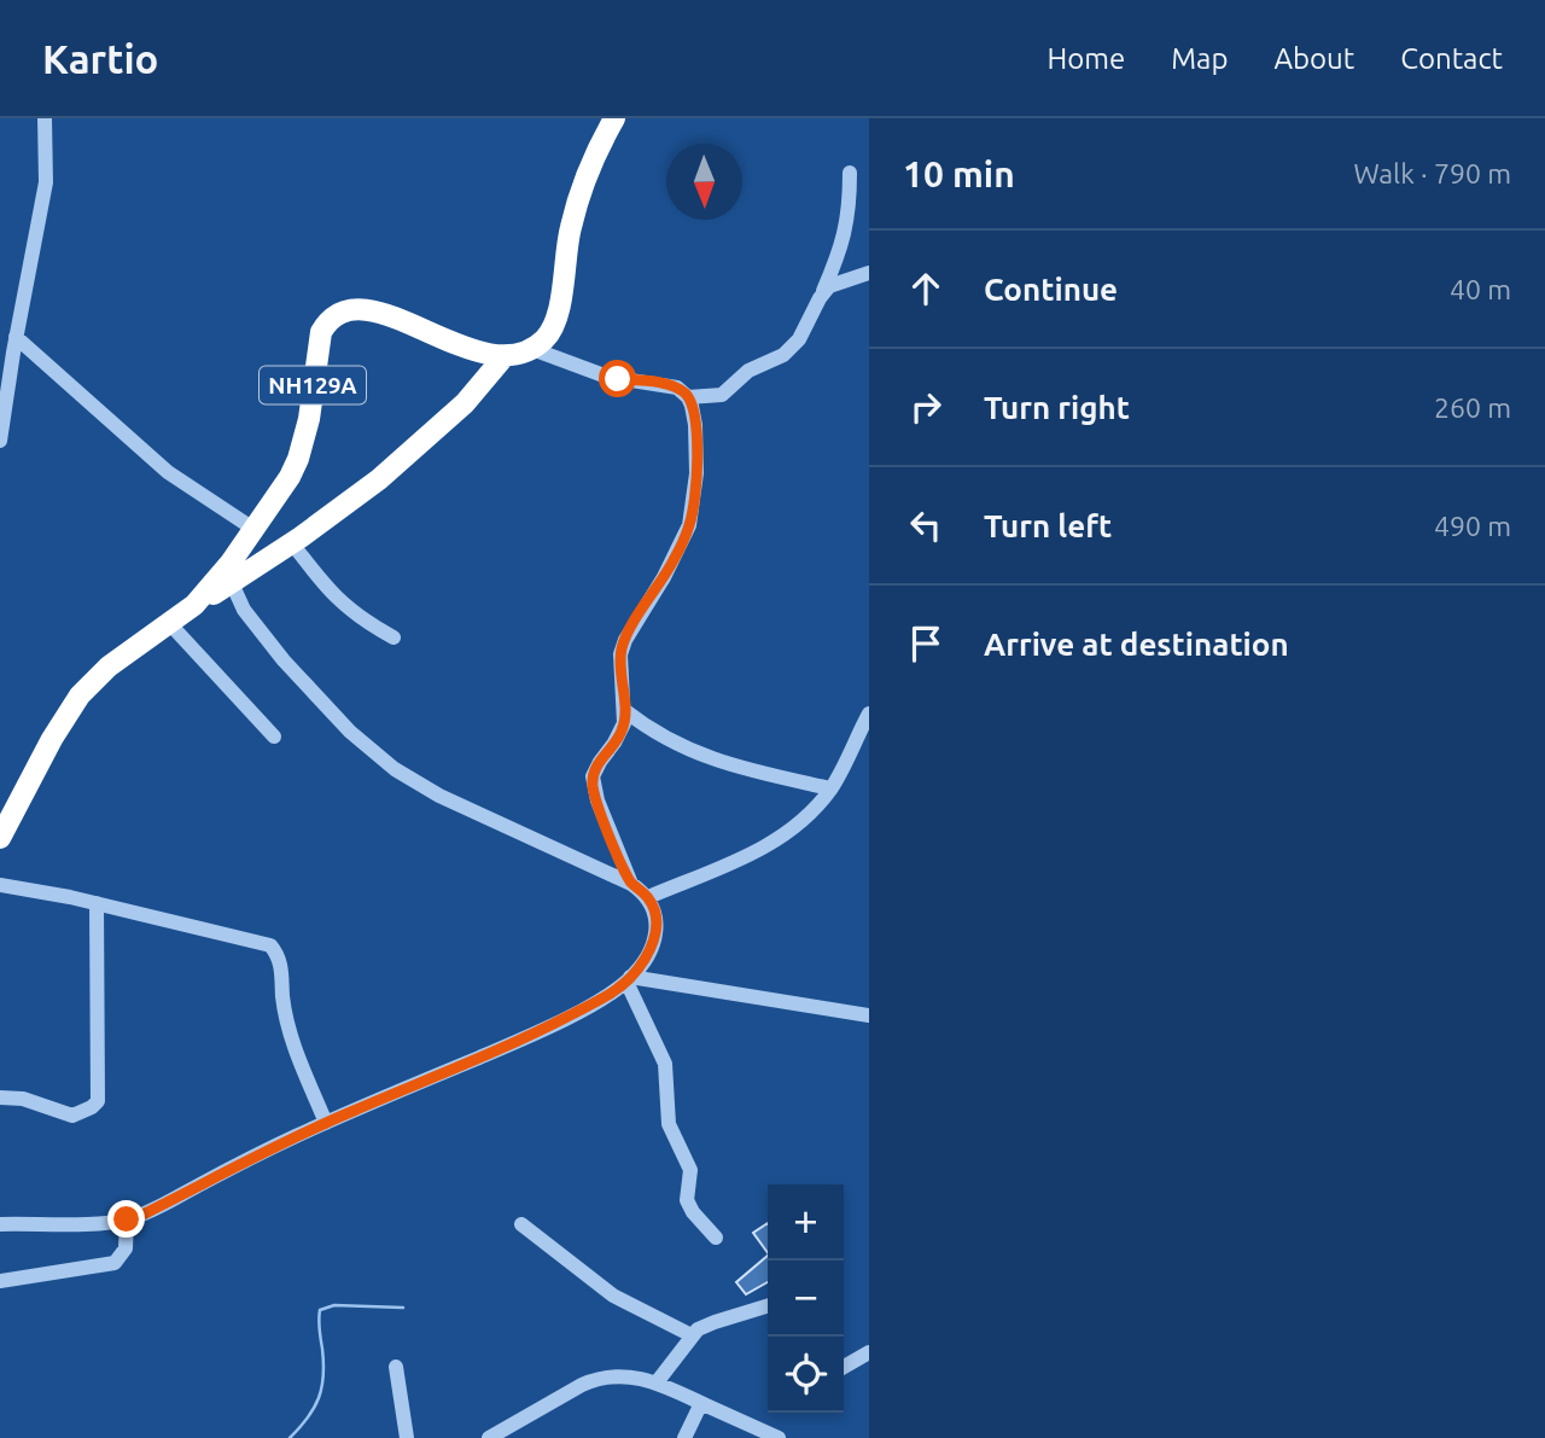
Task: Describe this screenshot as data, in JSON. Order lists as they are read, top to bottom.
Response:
{
  "streets": {
    "highway": ["NH129A"]
  },
  "north": "bottom",
  "page": {
    "header": "Kartio",
    "nav": [
      "Home",
      "Map",
      "About",
      "Contact"
    ],
    "heading": ["10 min", "Walk · 790 m"],
    "list": [
      ["Continue", "40 m"],
      ["Turn right", "260 m"],
      ["Turn left", "490 m"],
      "Arrive at destination"
    ],
    "map_buttons": ["+", "−"]
  }
}
